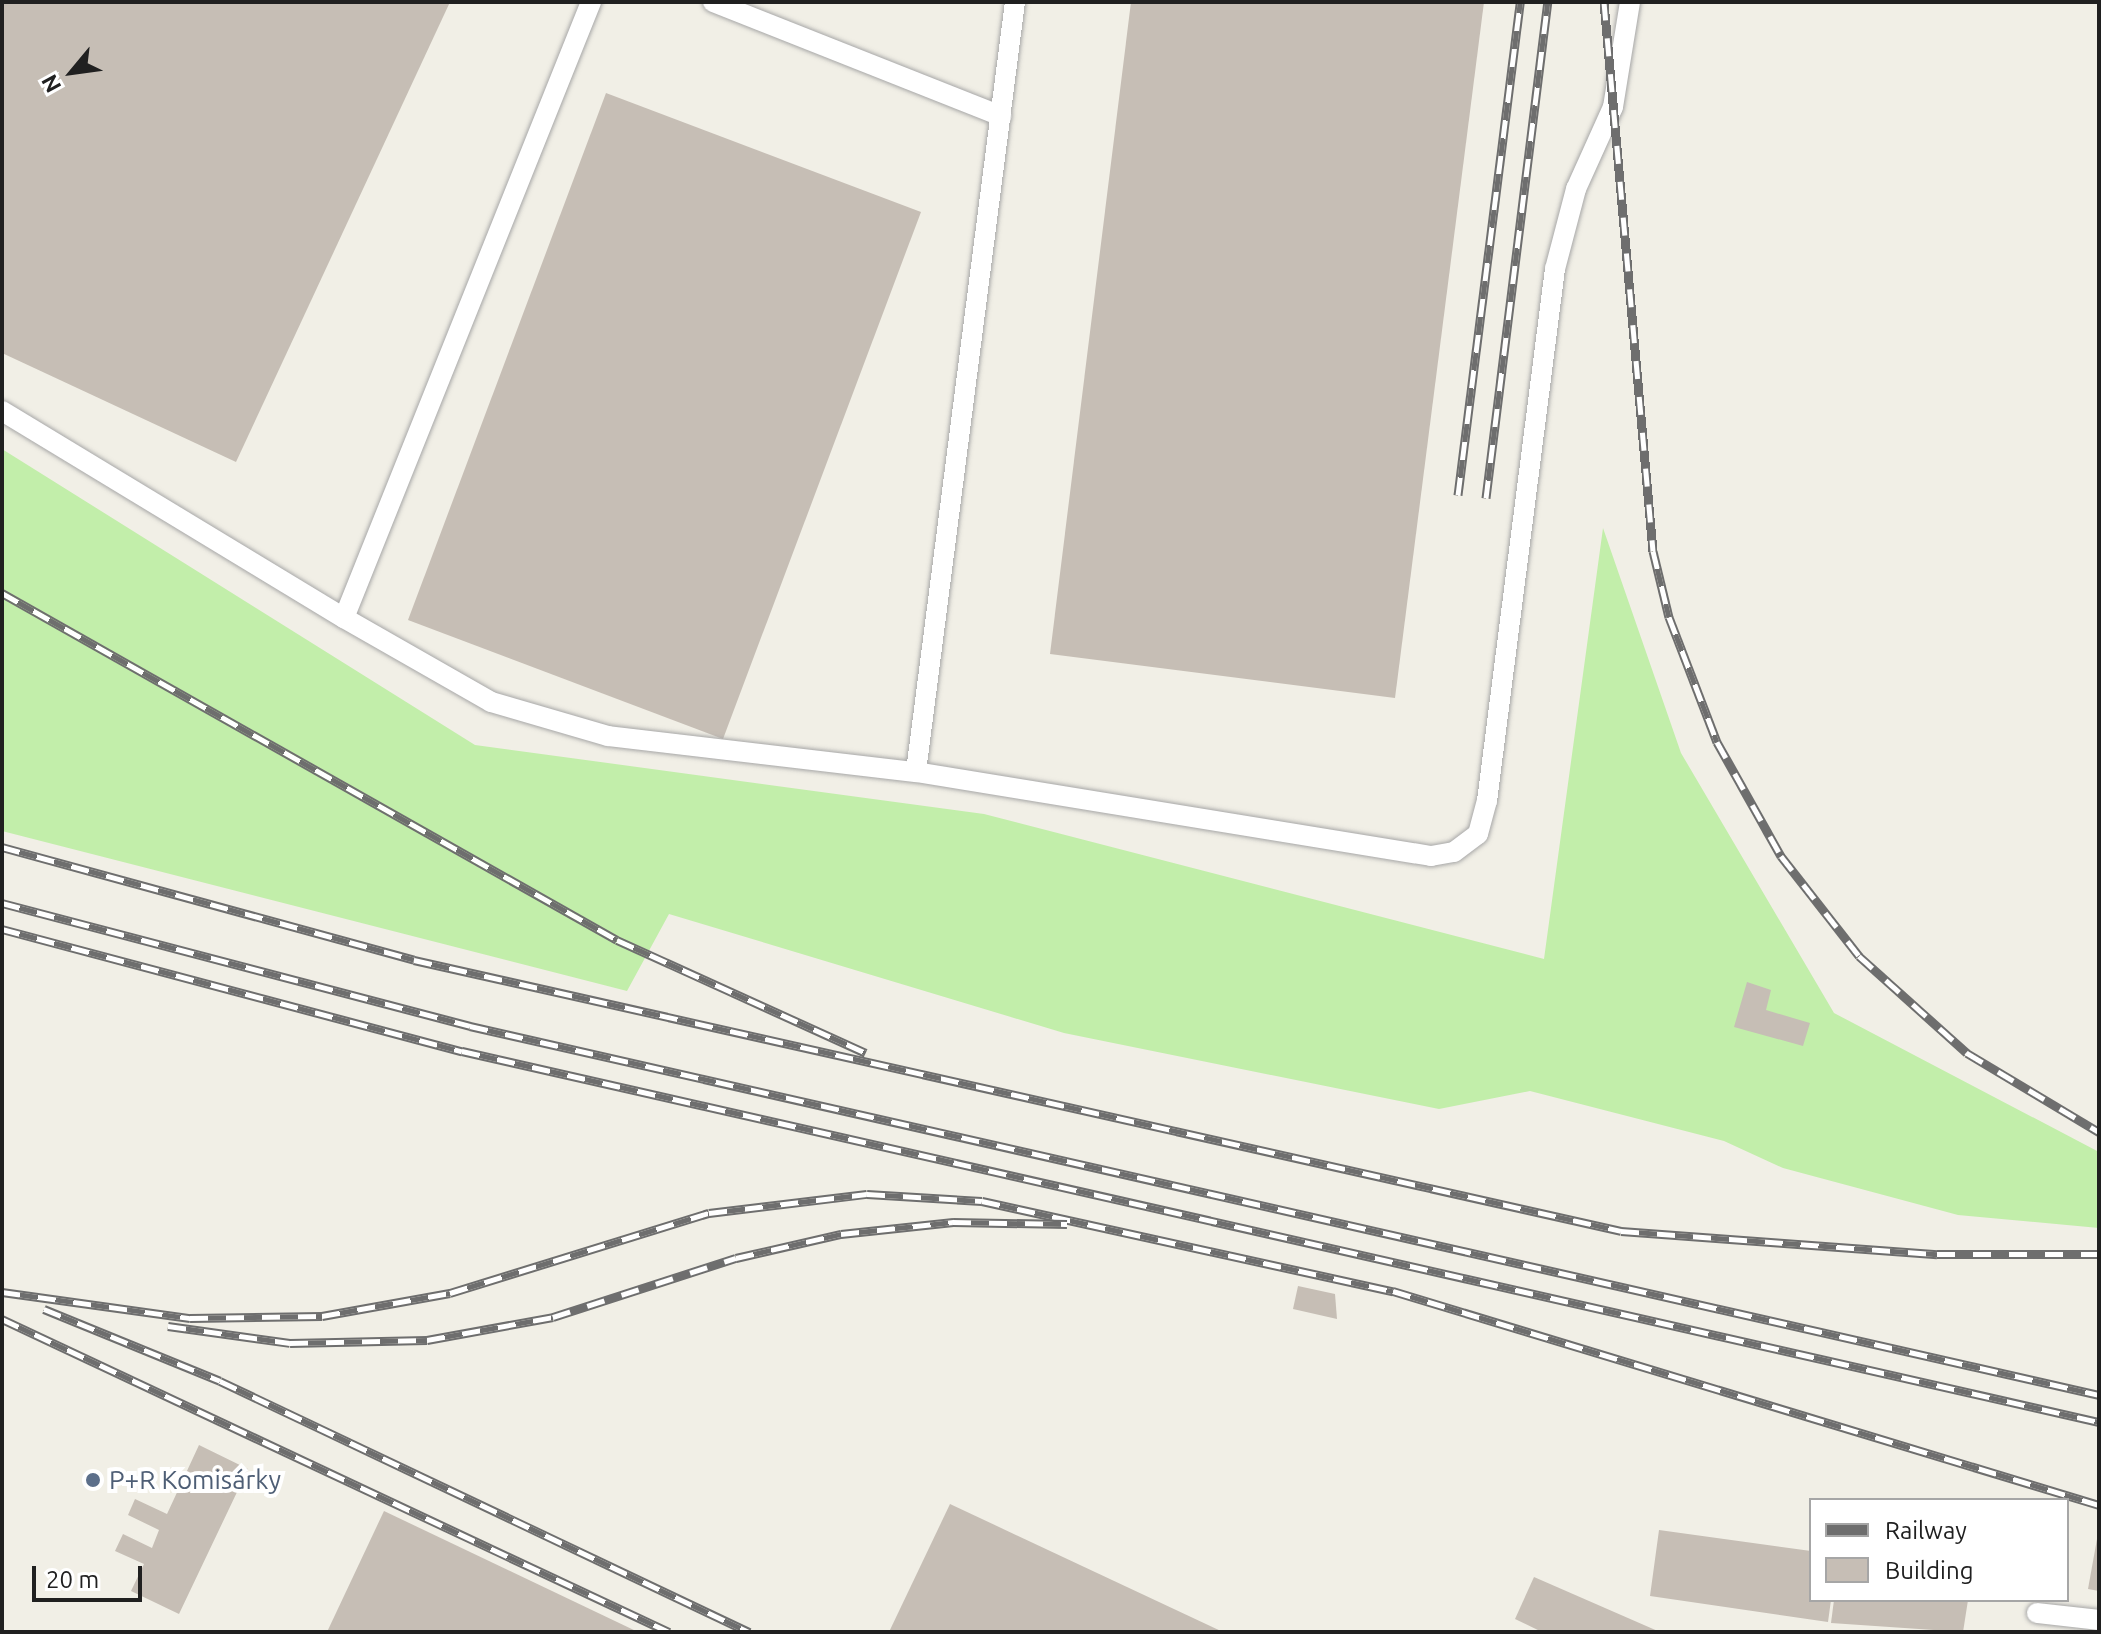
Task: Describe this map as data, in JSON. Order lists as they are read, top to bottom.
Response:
{
  "places": ["P+R Komisárky"],
  "legend": ["Railway", "Building"],
  "scale_bar": "20 m",
  "north": "bottom left"
}
